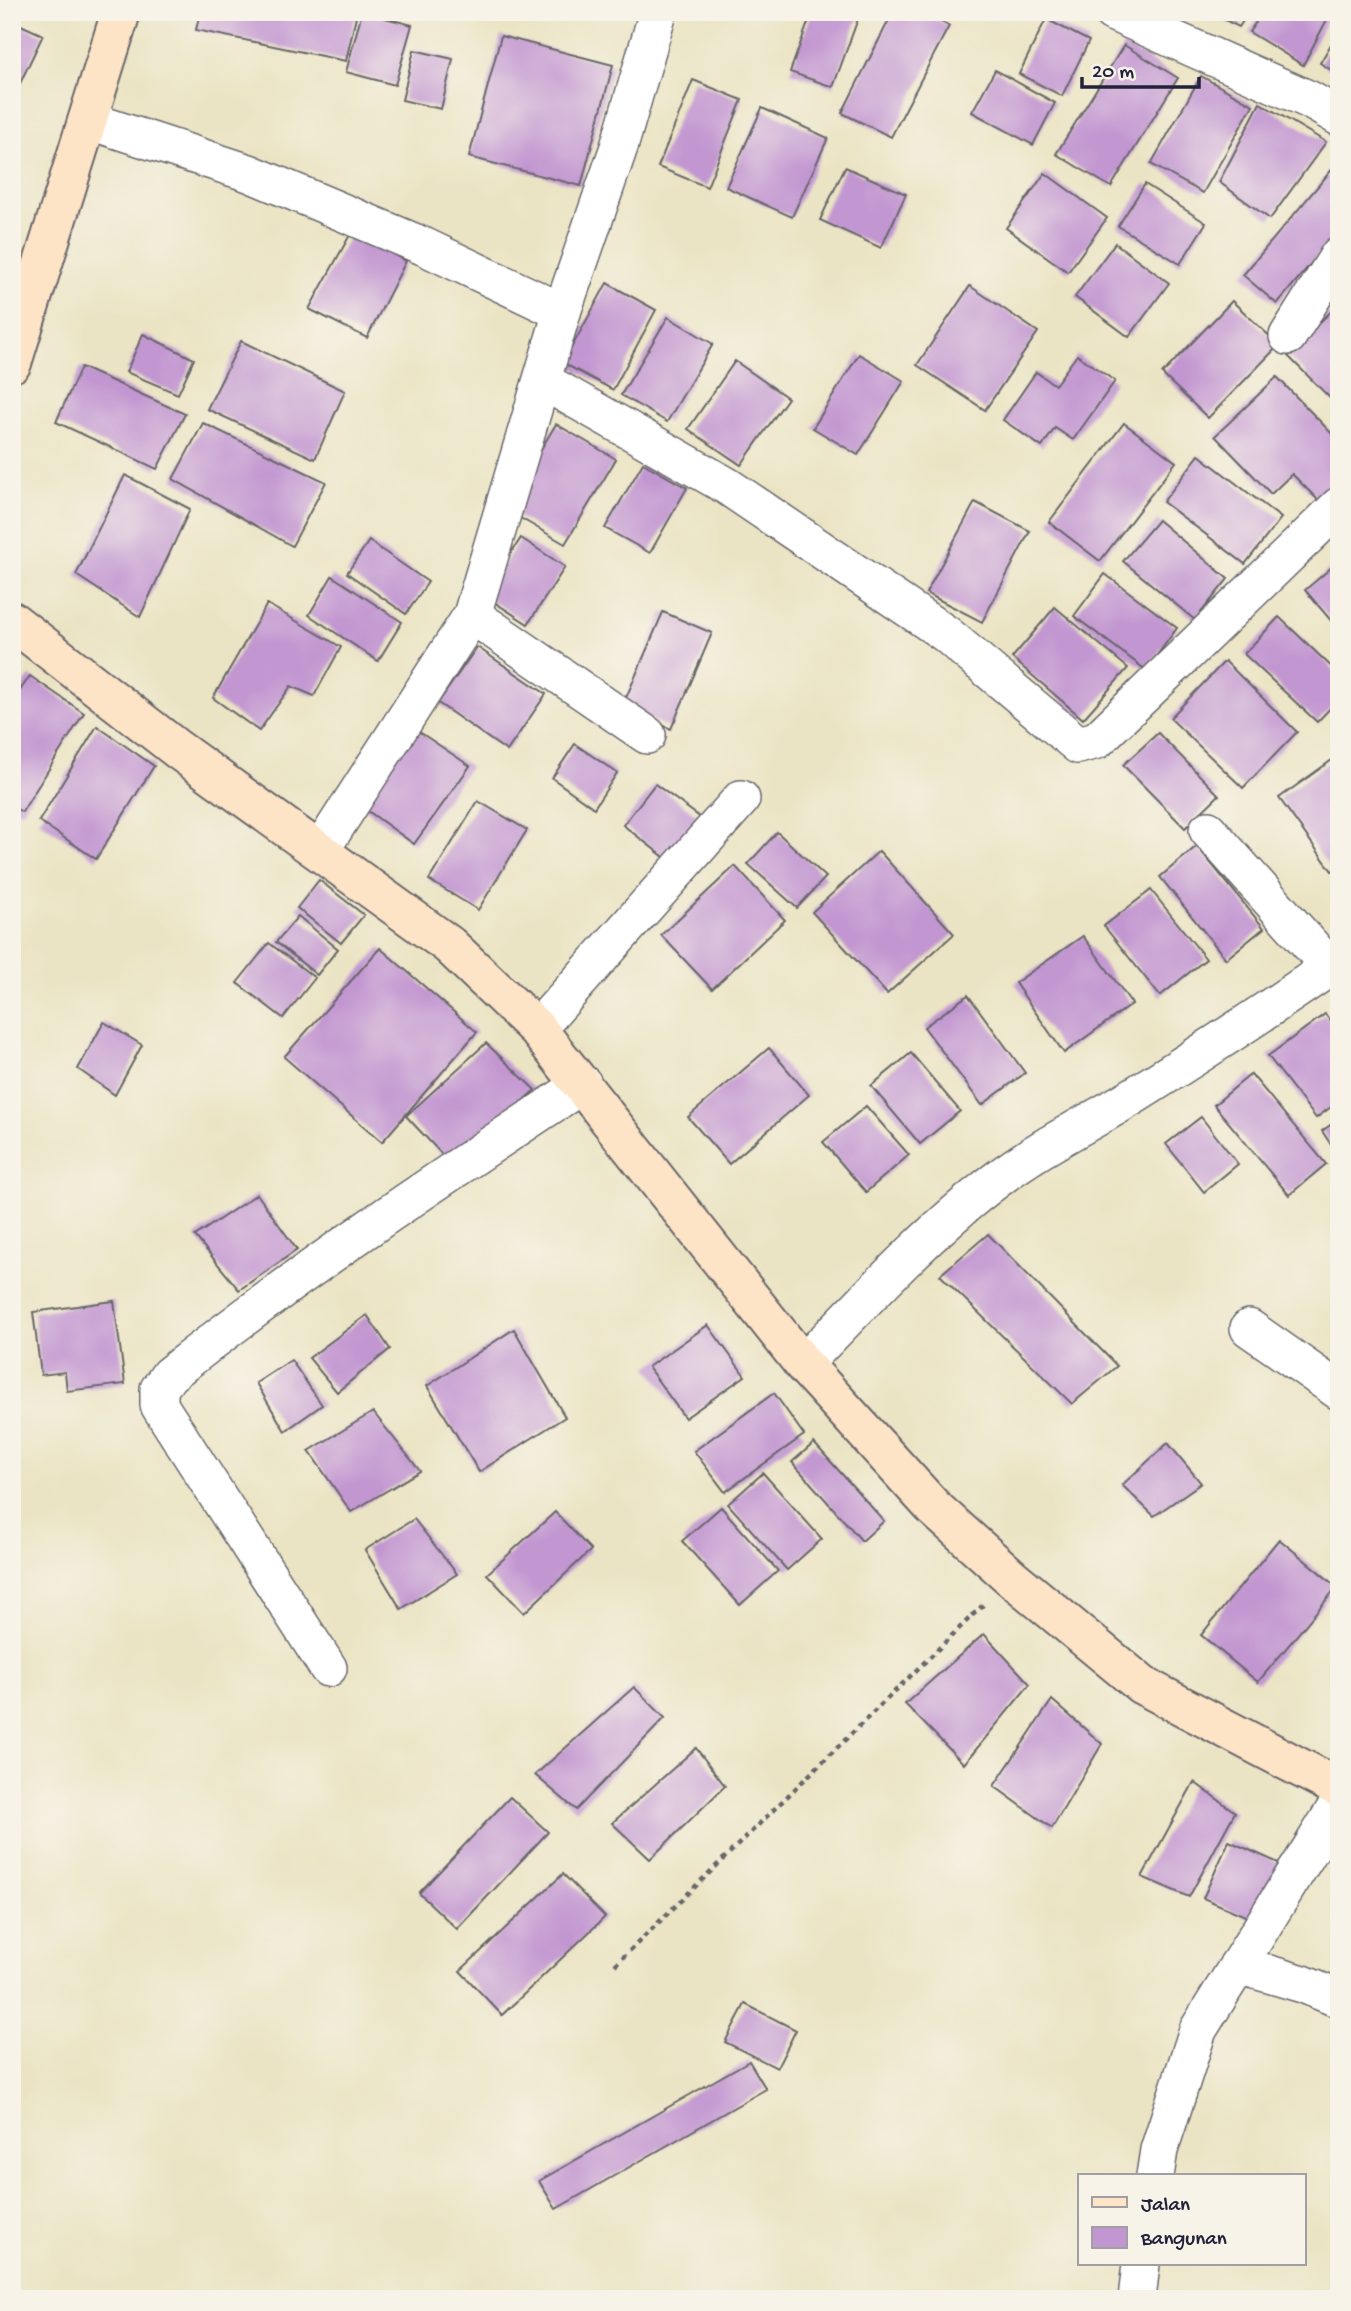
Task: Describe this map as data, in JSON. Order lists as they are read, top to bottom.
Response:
{
  "legend": ["Jalan", "Bangunan"],
  "scale_bar": "20 m"
}
